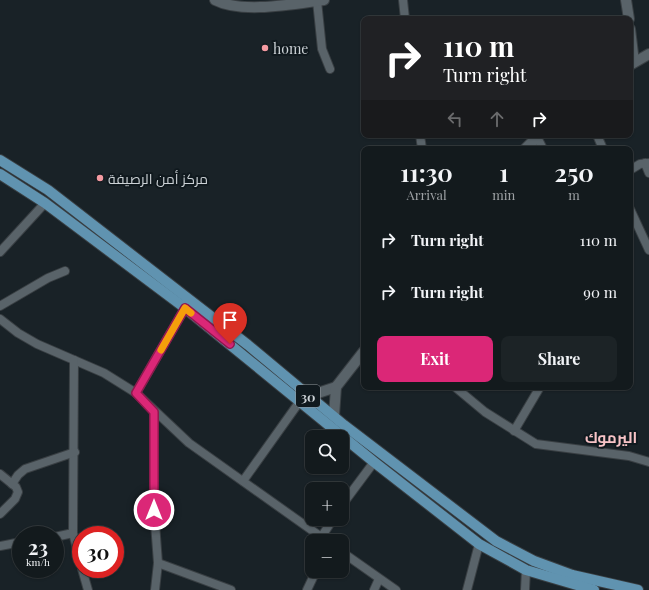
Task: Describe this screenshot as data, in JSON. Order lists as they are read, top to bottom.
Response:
{
  "streets": {
    "main road": ["30"]
  },
  "districts": ["اليرموك"],
  "places": ["home", "مركز أمن الرصيفة"],
  "page": {
    "turn": ["110 m", "Turn right"],
    "eta": [
      "11:30",
      "Arrival",
      "1",
      "min",
      "250",
      "m"
    ],
    "list": [
      {
        "name": "Turn right",
        "value": "110 m"
      },
      {
        "name": "Turn right",
        "value": "90 m"
      }
    ],
    "buttons": ["Exit", "Share"],
    "map_buttons": ["+", "−"],
    "speed": "23 km/h",
    "limit": "30"
  }
}
